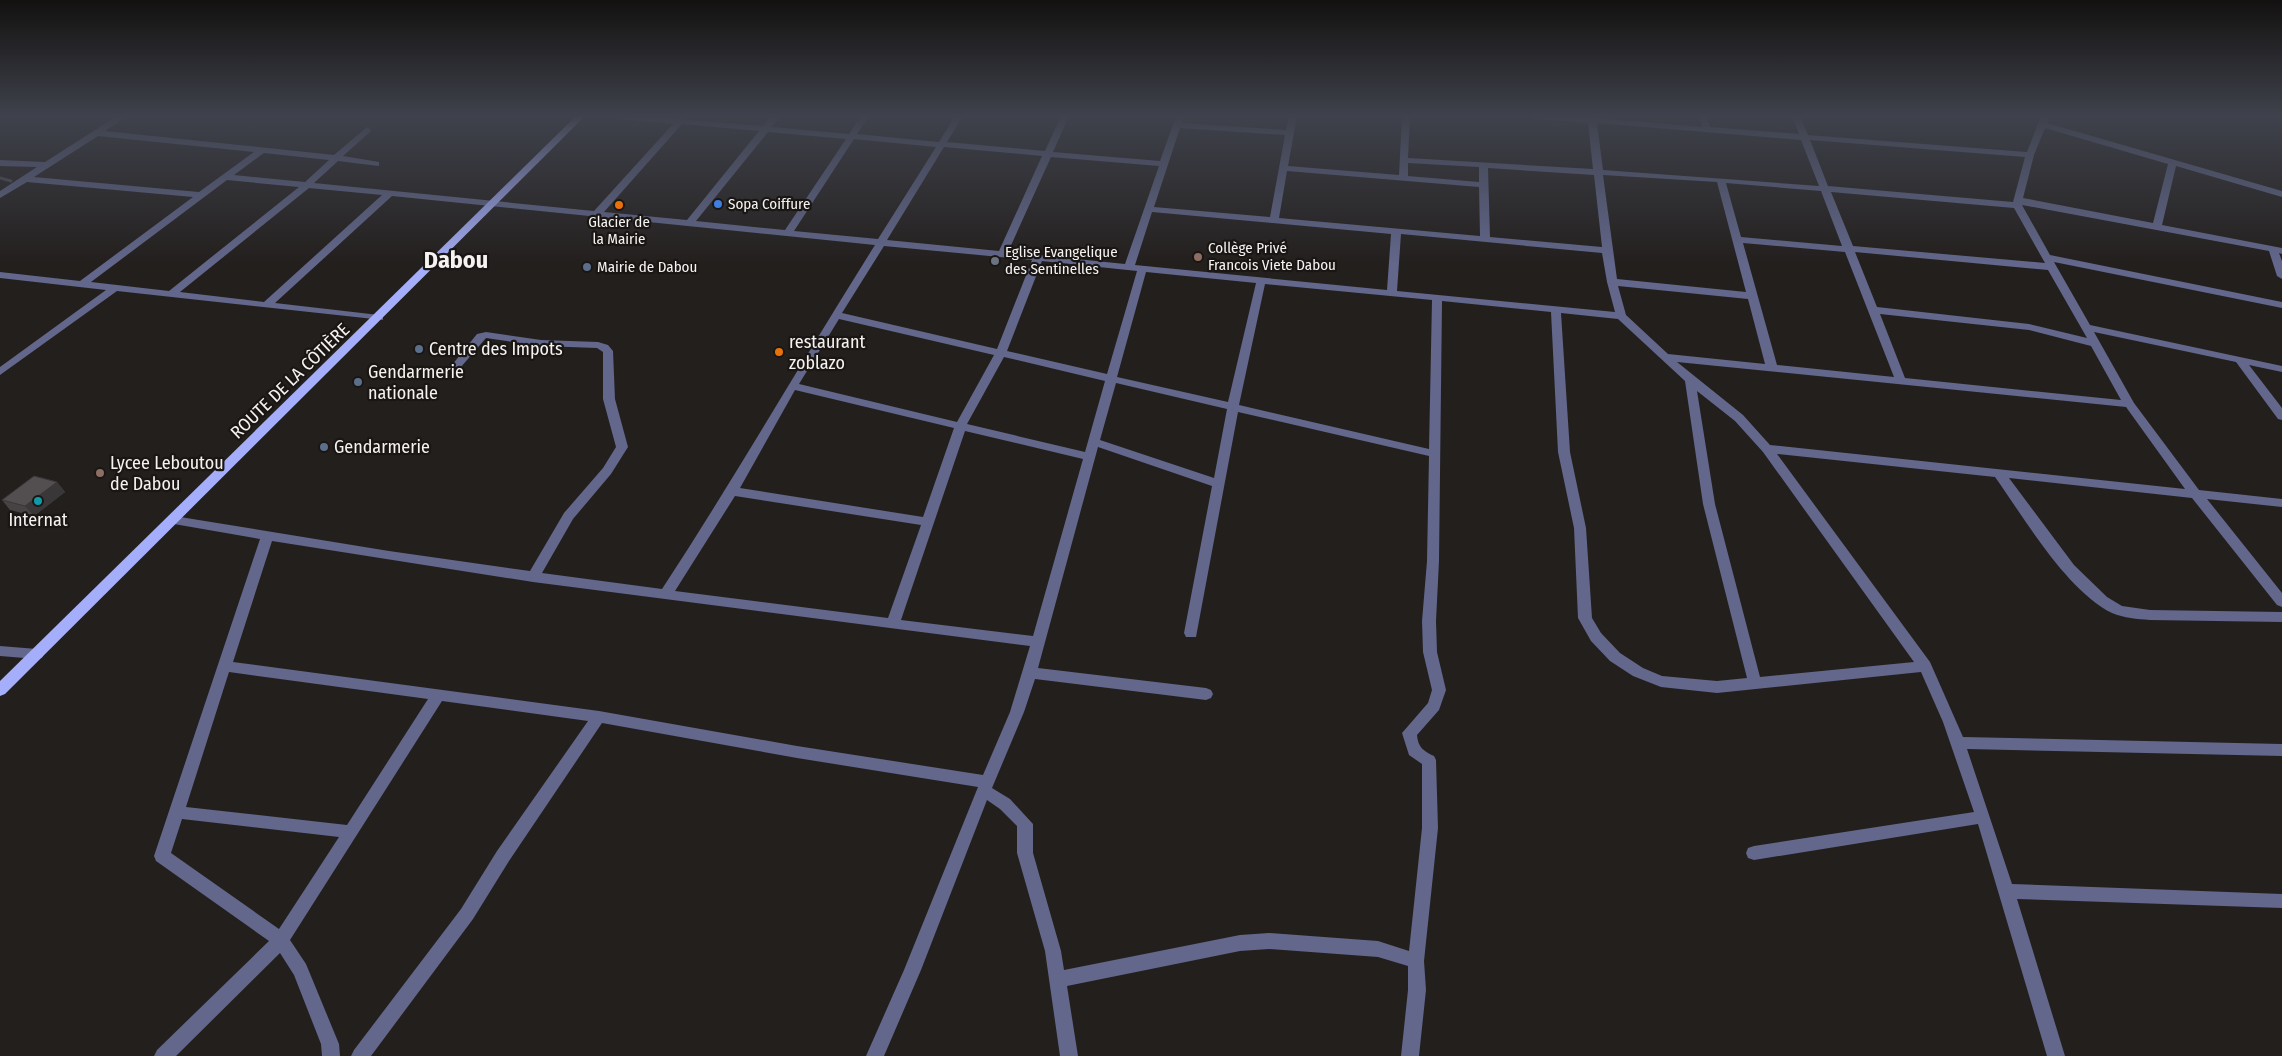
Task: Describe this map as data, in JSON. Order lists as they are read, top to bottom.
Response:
{
  "streets": {
    "main road": ["ROUTE DE LA CÔTIÈRE"]
  },
  "districts": ["Dabou"],
  "places": [
    "Sopa Coiffure",
    "Glacier de la Mairie",
    "Collège Privé Francois Viete Dabou",
    "Eglise Evangelique des Sentinelles",
    "Mairie de Dabou",
    "Centre des Impots",
    "restaurant zoblazo",
    "Gendarmerie nationale",
    "Gendarmerie",
    "Lycee Leboutou de Dabou",
    "Internat"
  ]
}
